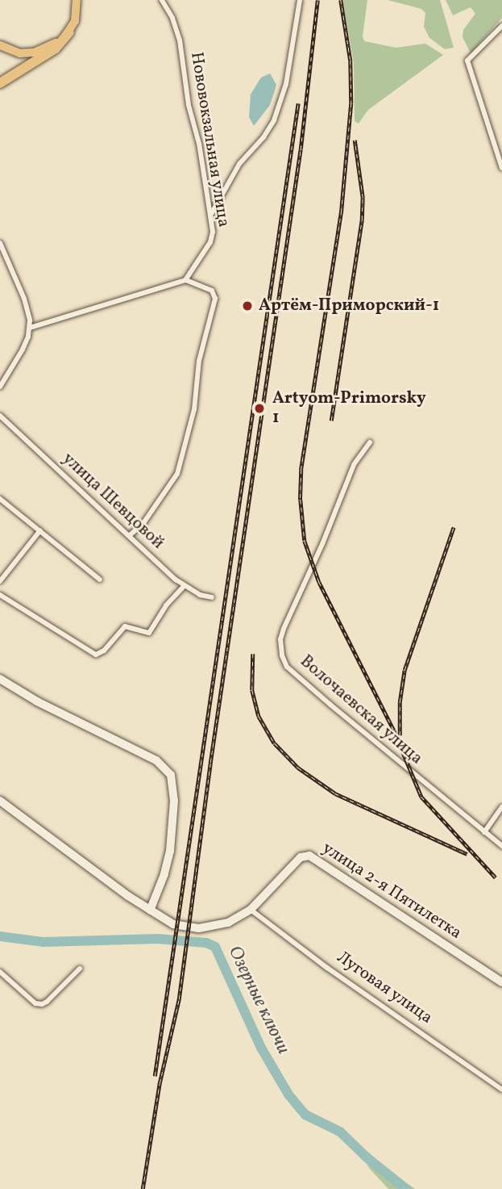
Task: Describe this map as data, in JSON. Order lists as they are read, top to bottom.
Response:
{
  "streets": {
    "main road": ["улица 2-я Пятилетка"],
    "street": [
      "Нововокзальная улица",
      "улица Шевцовой",
      "Волочаевская улица",
      "Луговая улица"
    ]
  },
  "crossings": [
    ["улица 2-я Пятилетка", "Луговая улица"]
  ],
  "water": ["Озерные ключи"],
  "places": ["Артём-Приморский-1", "Artyom-Primorsky 1"]
}
